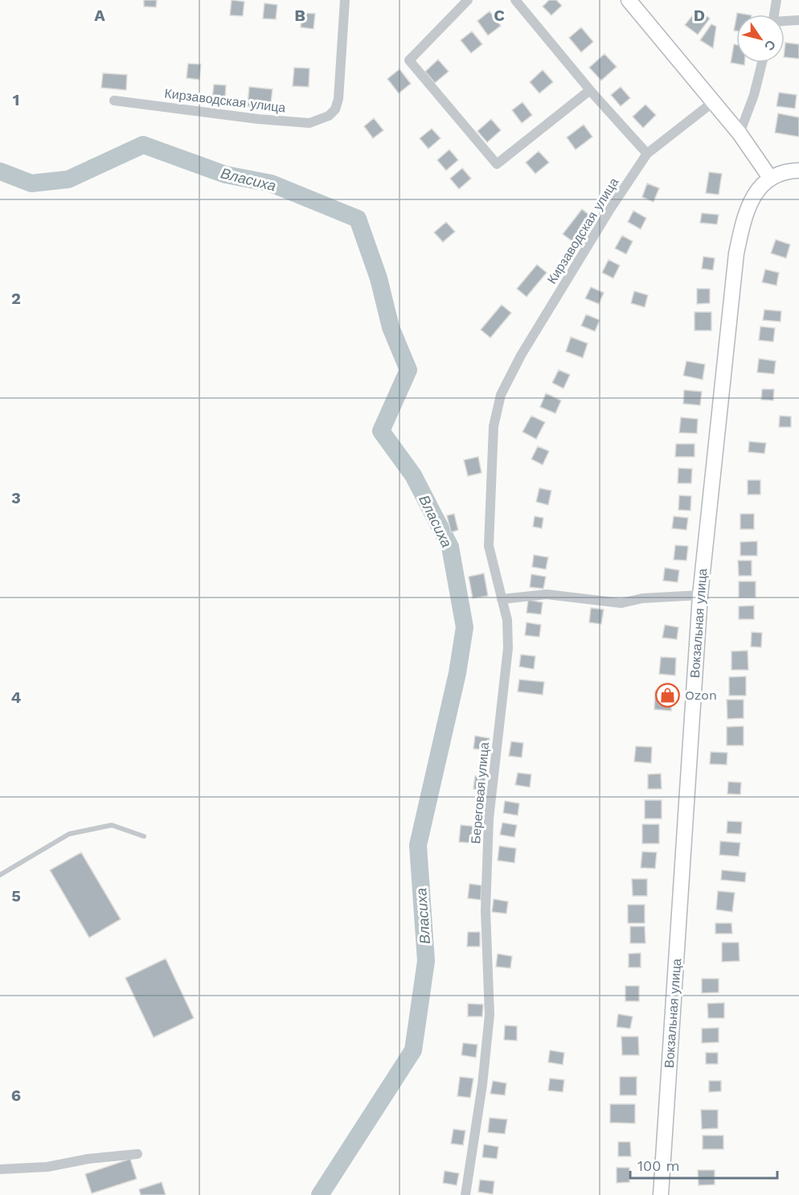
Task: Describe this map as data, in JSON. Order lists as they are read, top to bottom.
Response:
{
  "streets": {
    "street": ["Кирзаводская улица", "Вокзальная улица", "Береговая улица"]
  },
  "crossings": [
    ["Кирзаводская улица", "Береговая улица"]
  ],
  "water": ["Власиха"],
  "places": {
    "shop": ["Ozon"]
  },
  "scale_bar": "100 m",
  "north": "bottom right",
  "grid": {
    "columns": [
      "A",
      "B",
      "C",
      "D"
    ],
    "rows": [
      "1",
      "2",
      "3",
      "4",
      "5",
      "6"
    ]
  }
}
